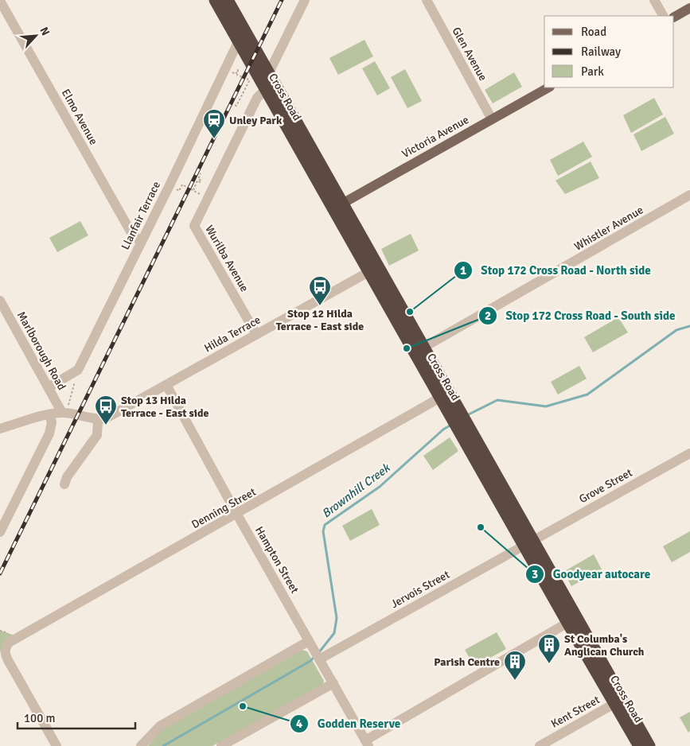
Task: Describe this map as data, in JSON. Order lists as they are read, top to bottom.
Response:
{
  "streets": {
    "highway": ["Cross Road"],
    "main road": ["Victoria Avenue"],
    "street": [
      "Glen Avenue",
      "Elmo Avenue",
      "Llanfair Terrace",
      "Whistler Avenue",
      "Wurilba Avenue",
      "Hilda Terrace",
      "Marlborough Road",
      "Grove Street",
      "Denning Street",
      "Hampton Street",
      "Jervois Street",
      "Kent Street"
    ]
  },
  "crossings": [
    ["Glen Avenue", "Victoria Avenue"],
    ["Cross Road", "Victoria Avenue"],
    ["Cross Road", "Llanfair Terrace"],
    ["Cross Road", "Whistler Avenue"],
    ["Cross Road", "Wurilba Avenue"],
    ["Cross Road", "Hilda Terrace"],
    ["Cross Road", "Grove Street"],
    ["Cross Road", "Denning Street"],
    ["Cross Road", "Jervois Street"],
    ["Cross Road", "Kent Street"],
    ["Elmo Avenue", "Llanfair Terrace"],
    ["Wurilba Avenue", "Hilda Terrace"],
    ["Hilda Terrace", "Hampton Street"],
    ["Grove Street", "Jervois Street"],
    ["Denning Street", "Hampton Street"],
    ["Hampton Street", "Jervois Street"]
  ],
  "water": ["Brownhill Creek"],
  "places": {
    "station": ["Unley Park"],
    "bus stop": ["Stop 12 Hilda Terrace - East side", "Stop 13 Hilda Terrace - East side"],
    "other": [
      "Stop 172 Cross Road - North side",
      "Stop 172 Cross Road - South side",
      "Goodyear autocare",
      "Godden Reserve"
    ],
    "building": ["St Columba's Anglican Church", "Parish Centre"]
  },
  "legend": ["Road", "Railway", "Park"],
  "scale_bar": "100 m",
  "north": "top right"
}
